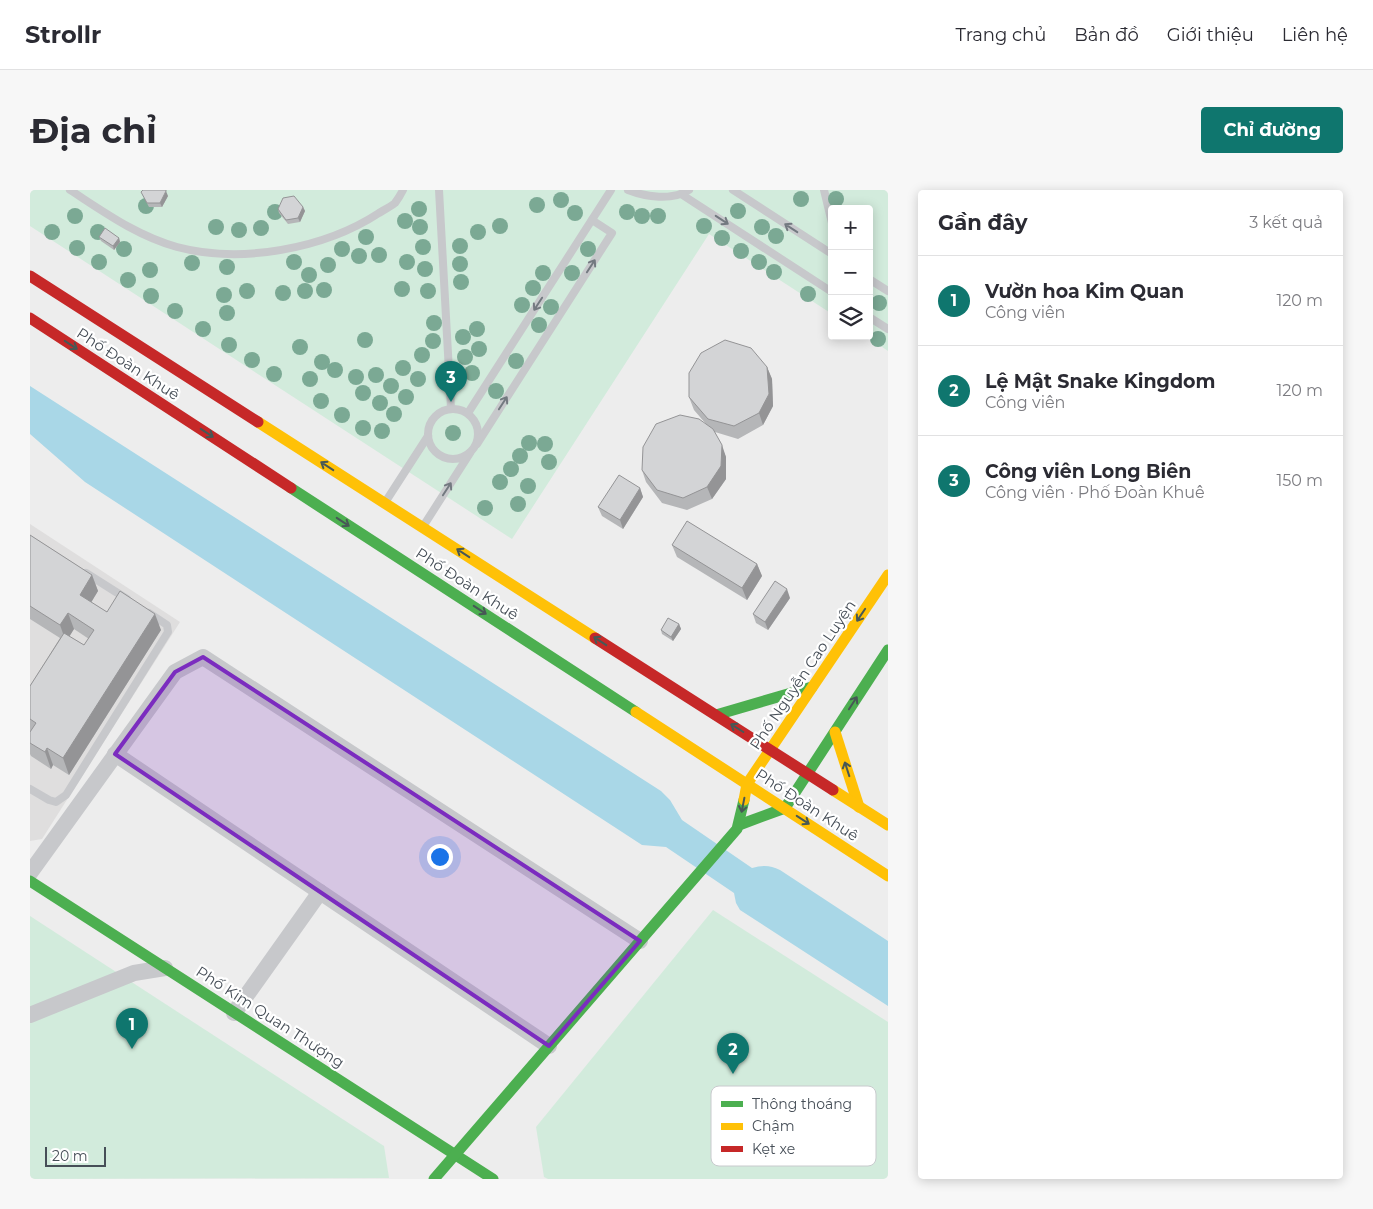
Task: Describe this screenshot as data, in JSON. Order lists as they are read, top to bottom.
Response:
{
  "streets": {
    "main road": ["Phố Đoàn Khuê", "Phố Nguyễn Cao Luyện", "Phố Kim Quan Thượng"]
  },
  "crossings": [
    ["Phố Đoàn Khuê", "Phố Nguyễn Cao Luyện"]
  ],
  "legend": ["Thông thoáng", "Chậm", "Kẹt xe"],
  "scale_bar": "20 m",
  "page": {
    "header": "Strollr",
    "nav": [
      "Trang chủ",
      "Bản đồ",
      "Giới thiệu",
      "Liên hệ"
    ],
    "buttons": "Chỉ đường",
    "title": "Địa chỉ",
    "heading": ["Gần đây", "3 kết quả"],
    "map_buttons": ["+", "−"],
    "list": [
      {
        "mark": "1",
        "name": "Vườn hoa Kim Quan",
        "note": "Công viên",
        "value": "120 m"
      },
      {
        "mark": "2",
        "name": "Lệ Mật Snake Kingdom",
        "note": "Công viên",
        "value": "120 m"
      },
      {
        "mark": "3",
        "name": "Công viên Long Biên",
        "note": "Công viên · Phố Đoàn Khuê",
        "value": "150 m"
      }
    ],
    "pins": ["3", "1", "2"],
    "scale": "20 m"
  }
}
